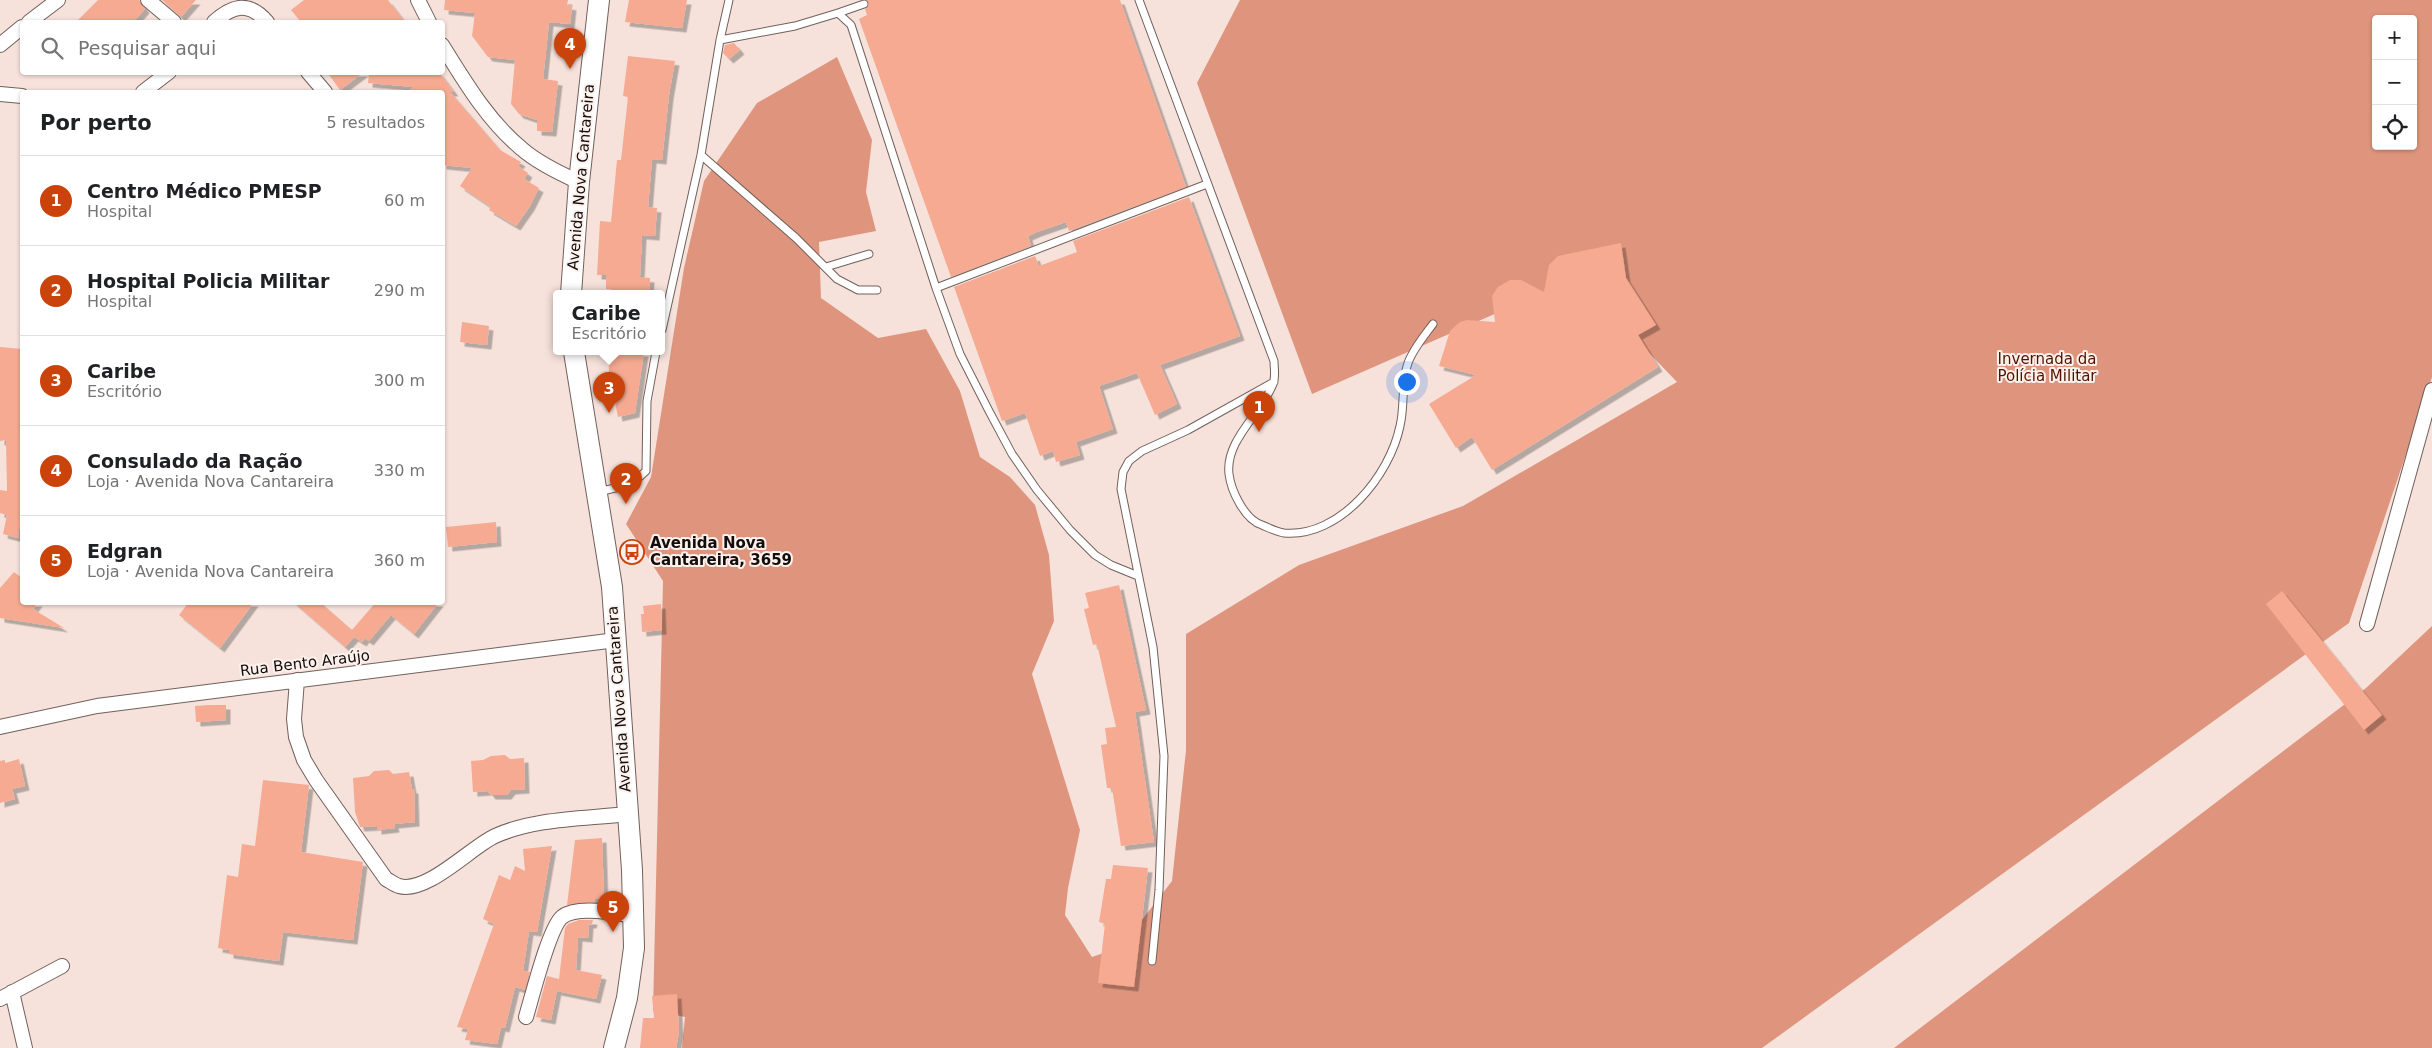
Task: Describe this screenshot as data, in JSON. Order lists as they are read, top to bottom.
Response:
{
  "streets": {
    "main road": ["Avenida Nova Cantareira"],
    "street": ["Rua Bento Araújo"]
  },
  "crossings": [
    ["Avenida Nova Cantareira", "Rua Bento Araújo"]
  ],
  "parks": ["Invernada da Polícia Militar"],
  "places": {
    "bus stop": ["Avenida Nova Cantareira, 3659"]
  },
  "page": {
    "map_buttons": ["+", "−"],
    "search": "Pesquisar aqui",
    "pins": [
      "4",
      "3",
      "1",
      "2",
      "5"
    ],
    "heading": ["Por perto", "5 resultados"],
    "list": [
      {
        "mark": "1",
        "name": "Centro Médico PMESP",
        "note": "Hospital",
        "value": "60 m"
      },
      {
        "mark": "2",
        "name": "Hospital Policia Militar",
        "note": "Hospital",
        "value": "290 m"
      },
      {
        "mark": "3",
        "name": "Caribe",
        "note": "Escritório",
        "value": "300 m"
      },
      {
        "mark": "4",
        "name": "Consulado da Ração",
        "note": "Loja · Avenida Nova Cantareira",
        "value": "330 m"
      },
      {
        "mark": "5",
        "name": "Edgran",
        "note": "Loja · Avenida Nova Cantareira",
        "value": "360 m"
      }
    ],
    "popup": ["Caribe", "Escritório"]
  }
}
